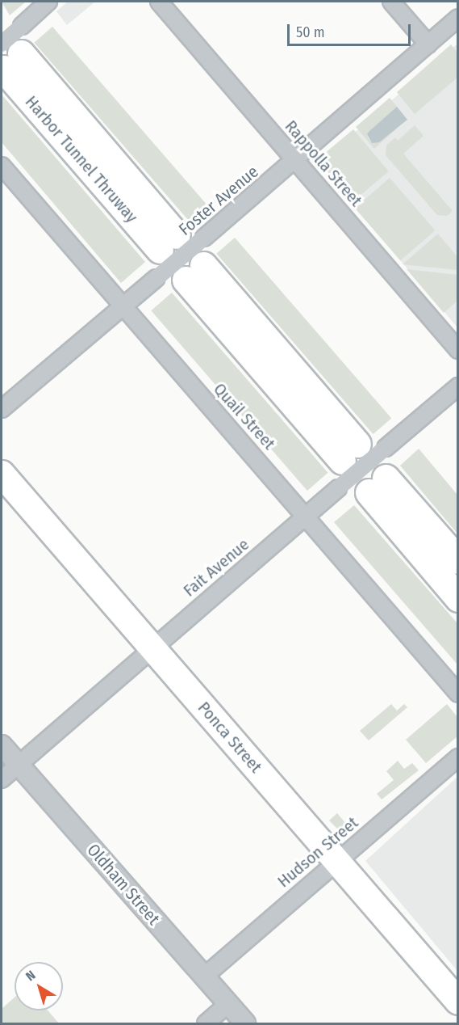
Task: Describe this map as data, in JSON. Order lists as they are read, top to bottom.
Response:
{
  "streets": {
    "highway": ["Harbor Tunnel Thruway"],
    "main road": ["Ponca Street"],
    "street": [
      "Rappolla Street",
      "Foster Avenue",
      "Quail Street",
      "Fait Avenue",
      "Hudson Street",
      "Oldham Street"
    ]
  },
  "crossings": [
    ["Rappolla Street", "Foster Avenue"],
    ["Foster Avenue", "Quail Street"],
    ["Quail Street", "Fait Avenue"],
    ["Fait Avenue", "Ponca Street"],
    ["Fait Avenue", "Oldham Street"],
    ["Ponca Street", "Hudson Street"],
    ["Hudson Street", "Oldham Street"]
  ],
  "scale_bar": "50 m",
  "north": "top left"
}
